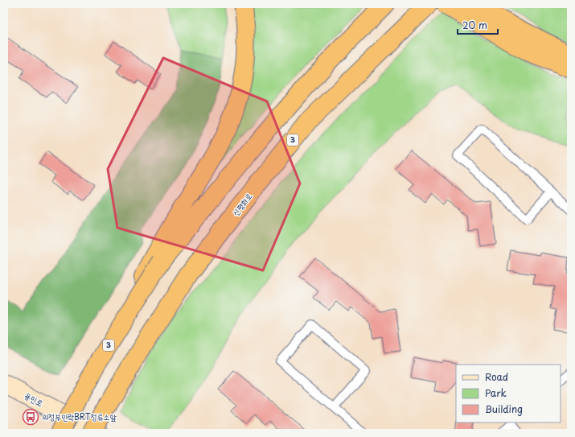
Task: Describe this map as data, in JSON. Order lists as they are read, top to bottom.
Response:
{
  "streets": {
    "highway": ["3", "신평화로"],
    "street": ["용민로"]
  },
  "places": {
    "bus stop": ["의정부민락BRT정류소앞"]
  },
  "legend": ["Road", "Park", "Building"],
  "scale_bar": "20 m"
}
